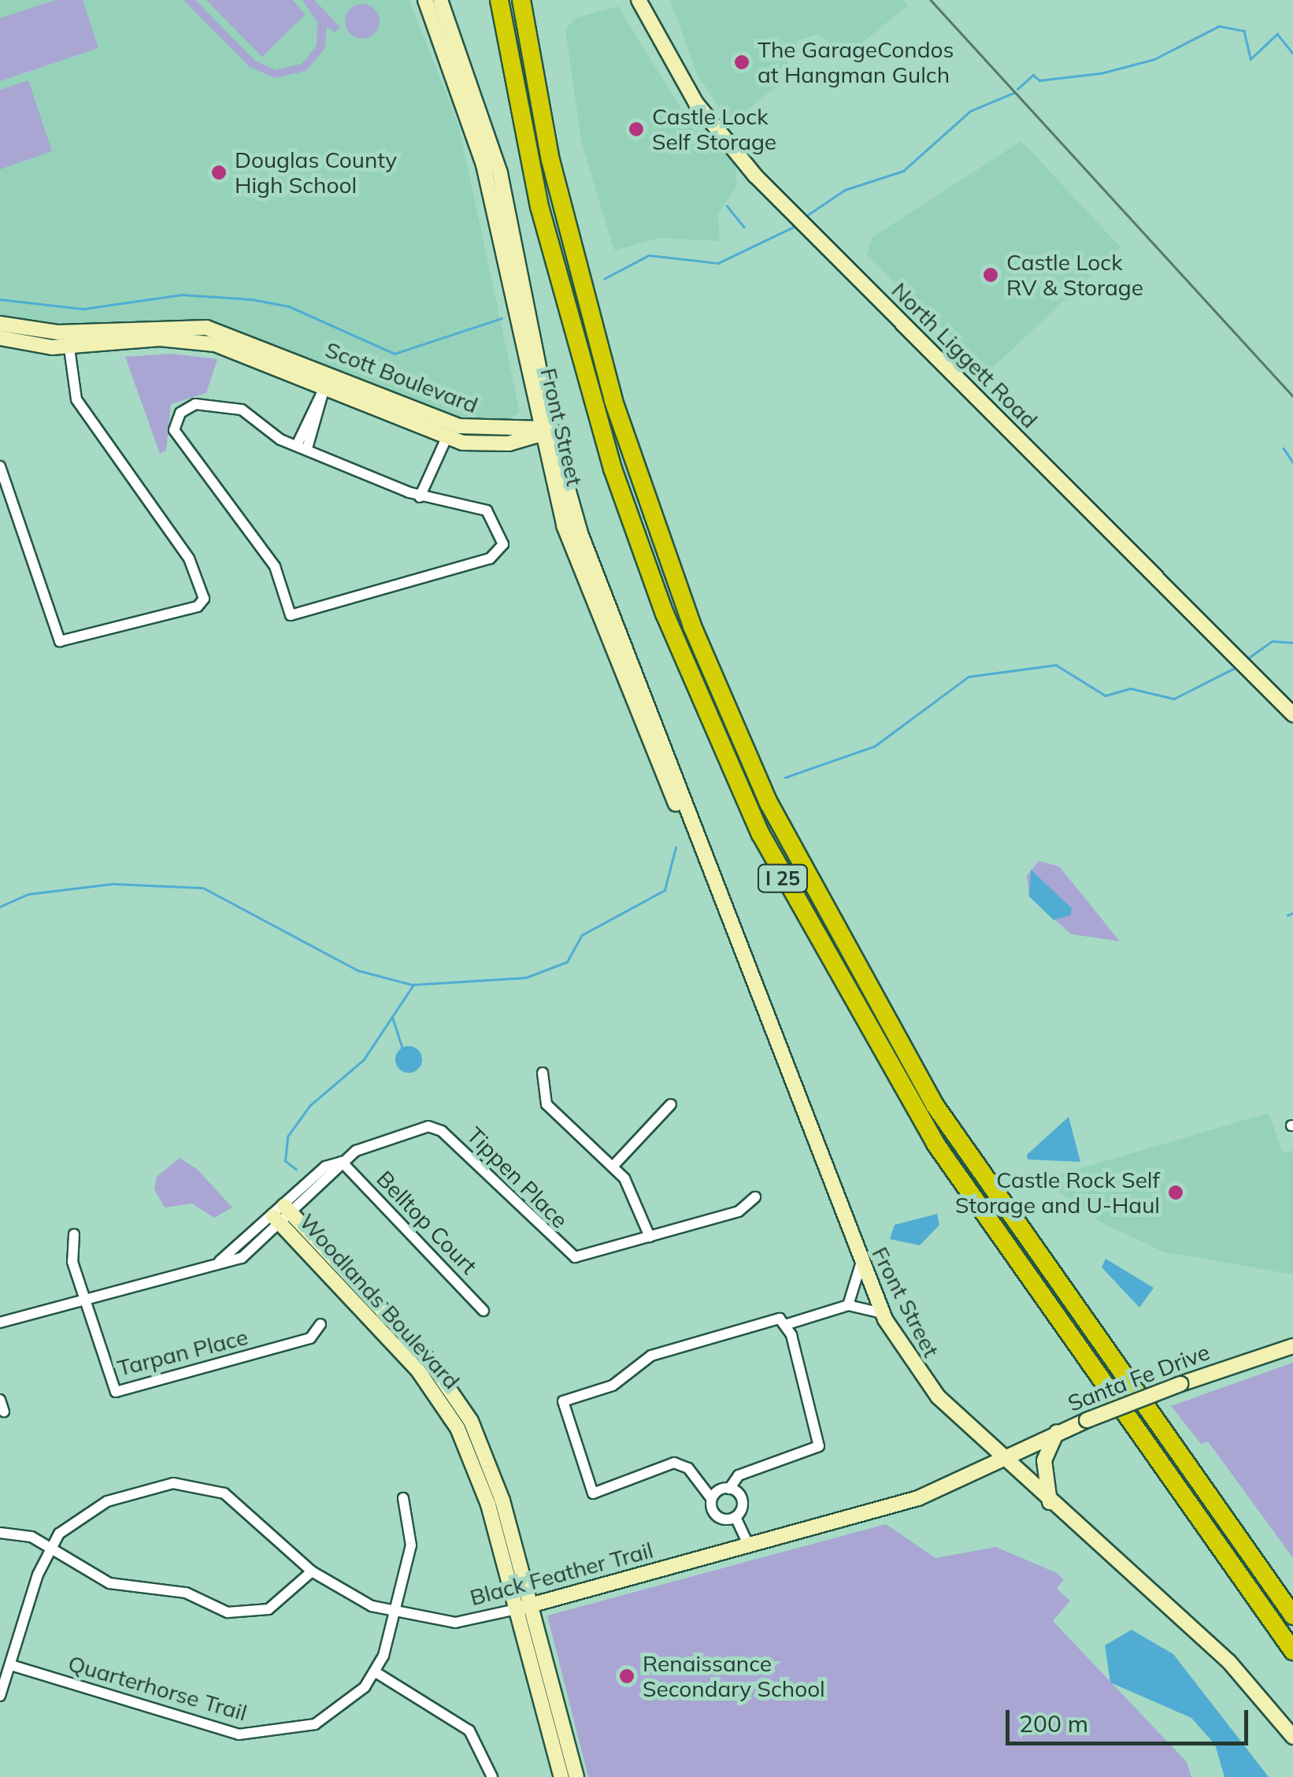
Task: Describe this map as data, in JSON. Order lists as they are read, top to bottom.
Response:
{
  "streets": {
    "highway": ["I 25"],
    "street": [
      "North Liggett Road",
      "Scott Boulevard",
      "Front Street",
      "Tippen Place",
      "Belltop Court",
      "Woodlands Boulevard",
      "Tarpan Place",
      "Santa Fe Drive",
      "Black Feather Trail",
      "Quarterhorse Trail"
    ]
  },
  "crossings": [
    ["Scott Boulevard", "Front Street"],
    ["Front Street", "Santa Fe Drive"],
    ["Front Street", "Black Feather Trail"],
    ["Tippen Place", "Belltop Court"],
    ["Tippen Place", "Woodlands Boulevard"],
    ["Tippen Place", "Tarpan Place"],
    ["Woodlands Boulevard", "Black Feather Trail"],
    ["Santa Fe Drive", "Black Feather Trail"],
    ["Black Feather Trail", "Quarterhorse Trail"]
  ],
  "places": [
    "The GarageCondos at Hangman Gulch",
    "Castle Lock Self Storage",
    "Douglas County High School",
    "Castle Lock RV & Storage",
    "Castle Rock Self Storage and U-Haul",
    "Renaissance Secondary School"
  ],
  "scale_bar": "200 m"
}
